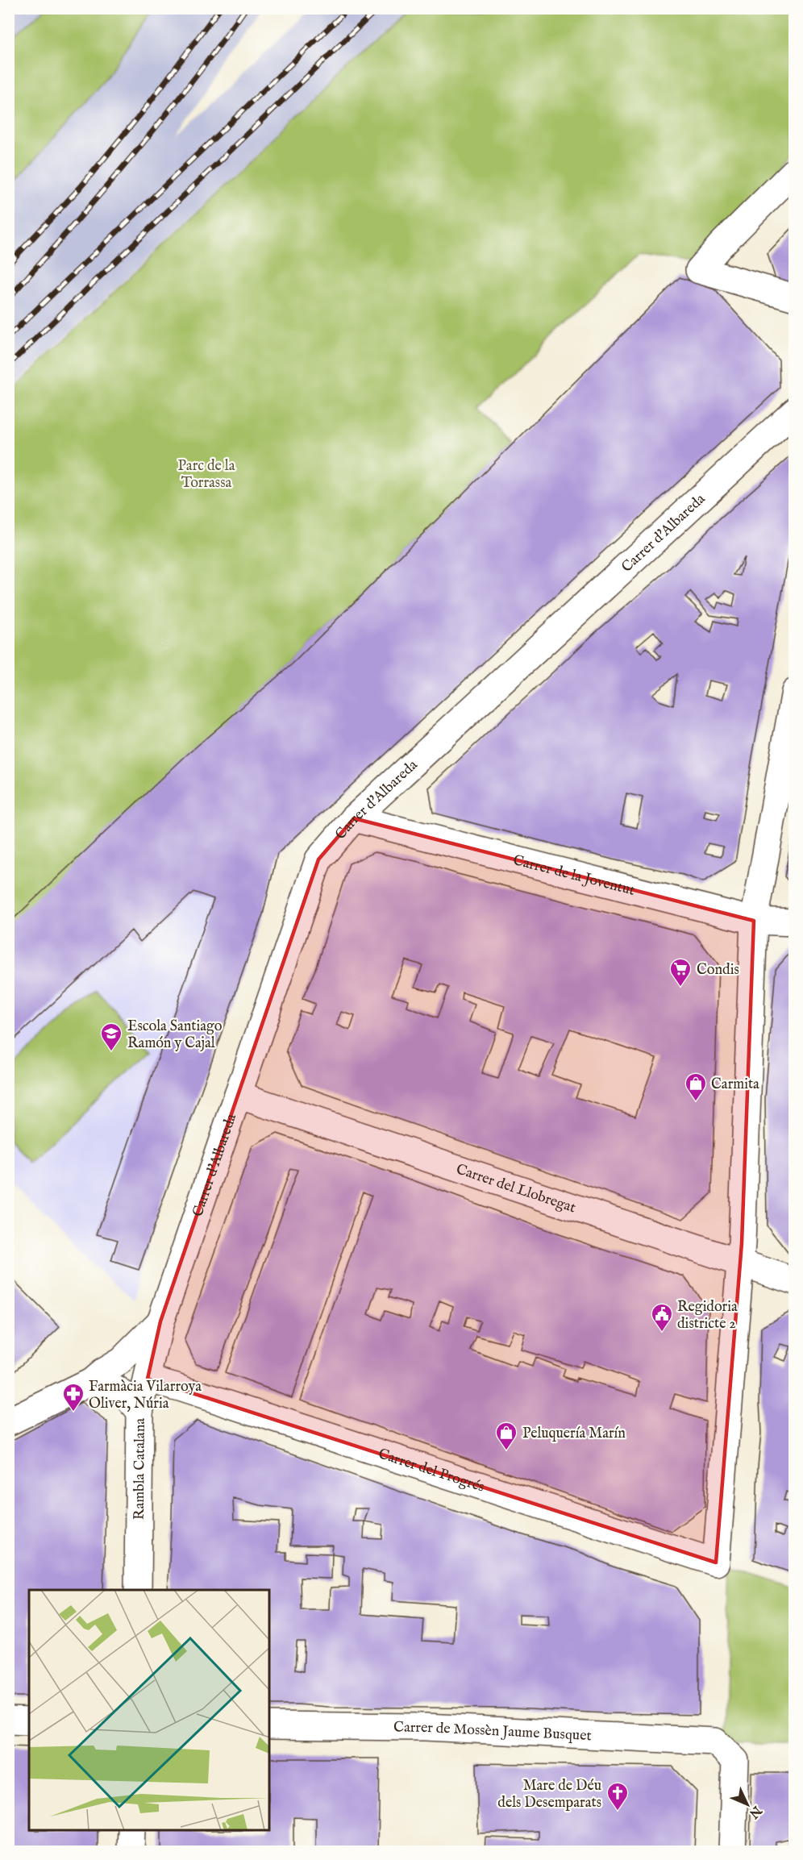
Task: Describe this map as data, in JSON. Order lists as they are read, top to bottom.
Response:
{
  "streets": {
    "street": [
      "Carrer d'Albareda",
      "Carrer de la Joventut",
      "Carrer del Llobregat",
      "Rambla Catalana",
      "Carrer del Progrés",
      "Carrer de Mossèn Jaume Busquet"
    ]
  },
  "crossings": [
    ["Carrer d'Albareda", "Carrer de la Joventut"],
    ["Carrer d'Albareda", "Carrer del Llobregat"],
    ["Carrer d'Albareda", "Rambla Catalana"],
    ["Carrer del Llobregat", "Carrer del Progrés"],
    ["Rambla Catalana", "Carrer del Progrés"]
  ],
  "parks": ["Parc de la Torrassa"],
  "places": {
    "supermarket": ["Condis"],
    "school or university": ["Escola Santiago Ramón y Cajal"],
    "shop": ["Carmita", "Peluquería Marín"],
    "public building": ["Regidoria districte 2"],
    "pharmacy": ["Farmàcia Vilarroya Oliver, Núria"],
    "church": ["Mare de Déu dels Desemparats"]
  },
  "north": "bottom right"
}
